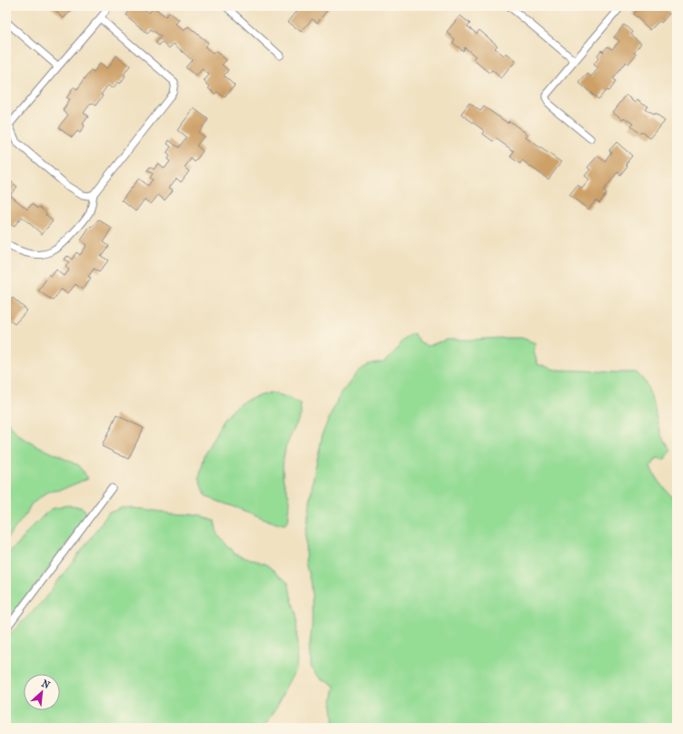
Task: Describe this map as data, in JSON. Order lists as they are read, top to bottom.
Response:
{
  "north": "top right"
}
